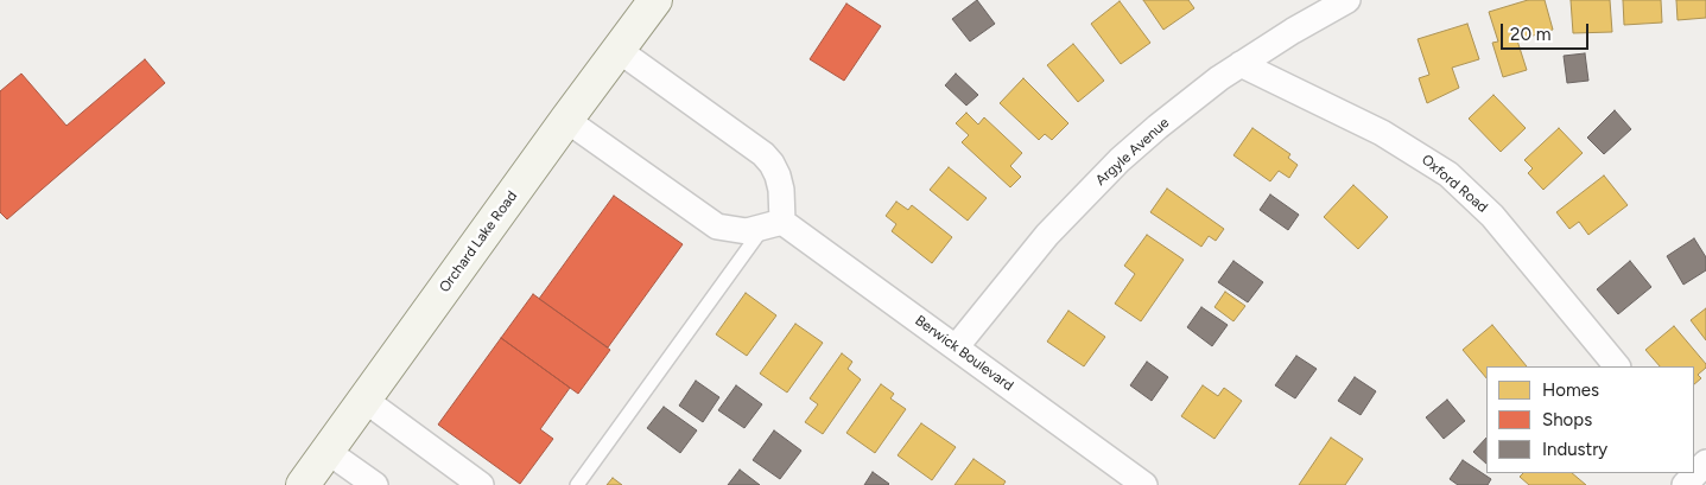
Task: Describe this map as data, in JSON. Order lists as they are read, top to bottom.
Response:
{
  "streets": {
    "main road": ["Orchard Lake Road"],
    "street": ["Argyle Avenue", "Oxford Road", "Berwick Boulevard"]
  },
  "crossings": [
    ["Argyle Avenue", "Oxford Road"],
    ["Argyle Avenue", "Berwick Boulevard"]
  ],
  "legend": ["Homes", "Shops", "Industry"],
  "scale_bar": "20 m"
}
